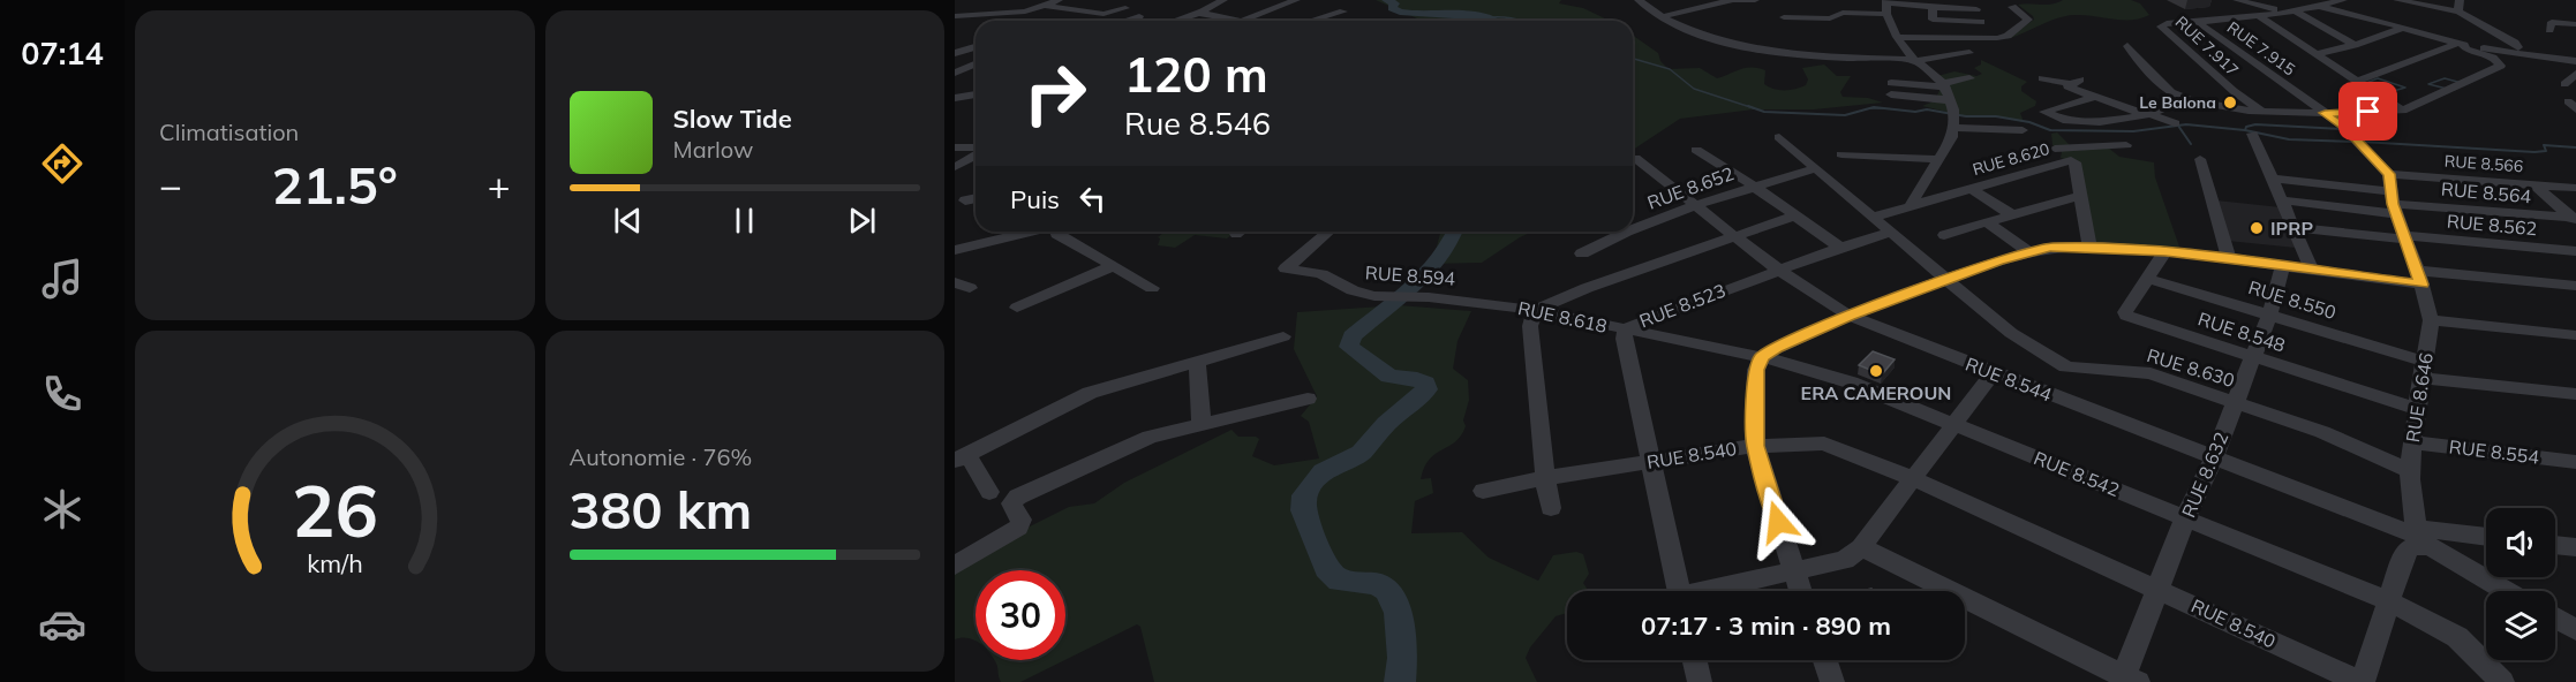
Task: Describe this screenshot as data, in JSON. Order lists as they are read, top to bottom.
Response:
{
  "streets": {
    "street": [
      "RUE 7.917",
      "RUE 7.915",
      "RUE 8.620",
      "RUE 8.566",
      "RUE 8.652",
      "RUE 8.564",
      "RUE 8.562",
      "RUE 8.594",
      "RUE 8.550",
      "RUE 8.523",
      "RUE 8.618",
      "RUE 8.548",
      "RUE 8.630",
      "RUE 8.544",
      "RUE 8.646",
      "RUE 8.554",
      "RUE 8.540",
      "RUE 8.542",
      "RUE 8.632"
    ]
  },
  "crossings": [
    ["RUE 7.917", "RUE 7.915"],
    ["RUE 7.915", "RUE 8.646"],
    ["RUE 8.620", "RUE 8.630"],
    ["RUE 8.566", "RUE 8.564"],
    ["RUE 8.566", "RUE 8.646"],
    ["RUE 8.652", "RUE 8.630"],
    ["RUE 8.652", "RUE 8.544"],
    ["RUE 8.564", "RUE 8.646"],
    ["RUE 8.562", "RUE 8.646"],
    ["RUE 8.594", "RUE 8.618"],
    ["RUE 8.550", "RUE 8.548"],
    ["RUE 8.550", "RUE 8.646"],
    ["RUE 8.550", "RUE 8.632"],
    ["RUE 8.523", "RUE 8.618"],
    ["RUE 8.523", "RUE 8.630"],
    ["RUE 8.523", "RUE 8.544"],
    ["RUE 8.523", "RUE 8.540"],
    ["RUE 8.618", "RUE 8.542"],
    ["RUE 8.548", "RUE 8.646"],
    ["RUE 8.548", "RUE 8.632"],
    ["RUE 8.630", "RUE 8.646"],
    ["RUE 8.630", "RUE 8.632"],
    ["RUE 8.544", "RUE 8.646"],
    ["RUE 8.544", "RUE 8.632"],
    ["RUE 8.646", "RUE 8.554"],
    ["RUE 8.540", "RUE 8.632"],
    ["RUE 8.542", "RUE 8.632"]
  ],
  "places": ["Le Balona", "IPRP", "ERA CAMEROUN"],
  "page": {
    "tabs": "07:14",
    "tile": [
      "Climatisation",
      ["Autonomie · 76%", "380 km"]
    ],
    "turn": ["120 m", "Rue 8.546"],
    "song": ["Slow Tide", "Marlow"],
    "heat": ["−", "21.5°", "+"],
    "then": "Puis",
    "limit": "30",
    "trip": "07:17 · 3 min · 890 m",
    "gauge": ["26", "km/h"]
  }
}
